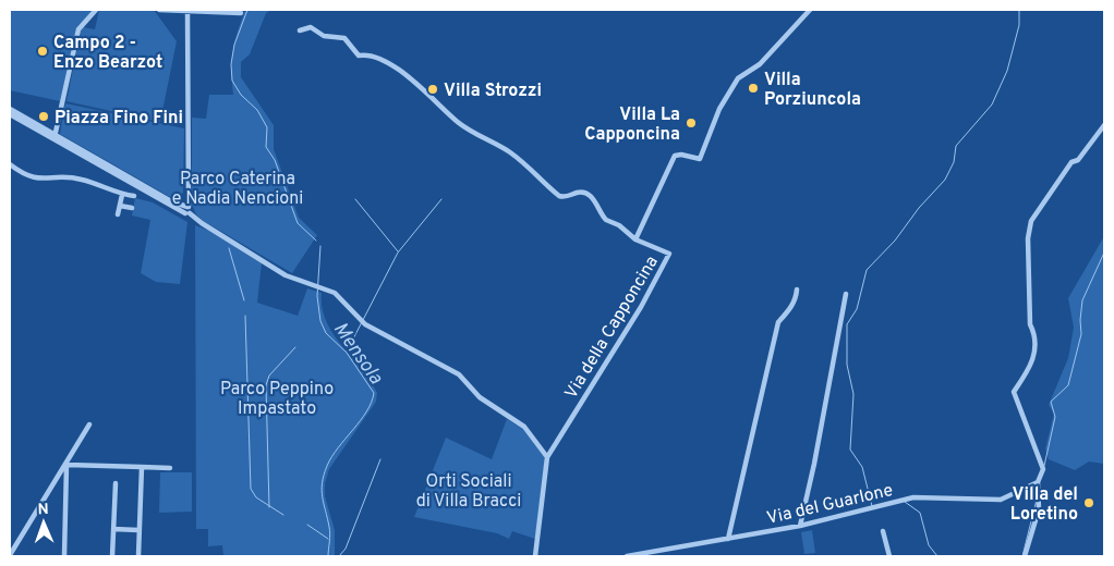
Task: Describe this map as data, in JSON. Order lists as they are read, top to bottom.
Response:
{
  "streets": {
    "street": ["Via della Capponcina", "Via del Guarlone"]
  },
  "water": ["Mensola"],
  "parks": ["Parco Caterina e Nadia Nencioni", "Parco Peppino Impastato", "Orti Sociali di Villa Bracci"],
  "places": [
    "Campo 2 - Enzo Bearzot",
    "Villa Porziuncola",
    "Villa Strozzi",
    "Piazza Fino Fini",
    "Villa La Capponcina",
    "Villa del Loretino"
  ],
  "north": "top"
}
